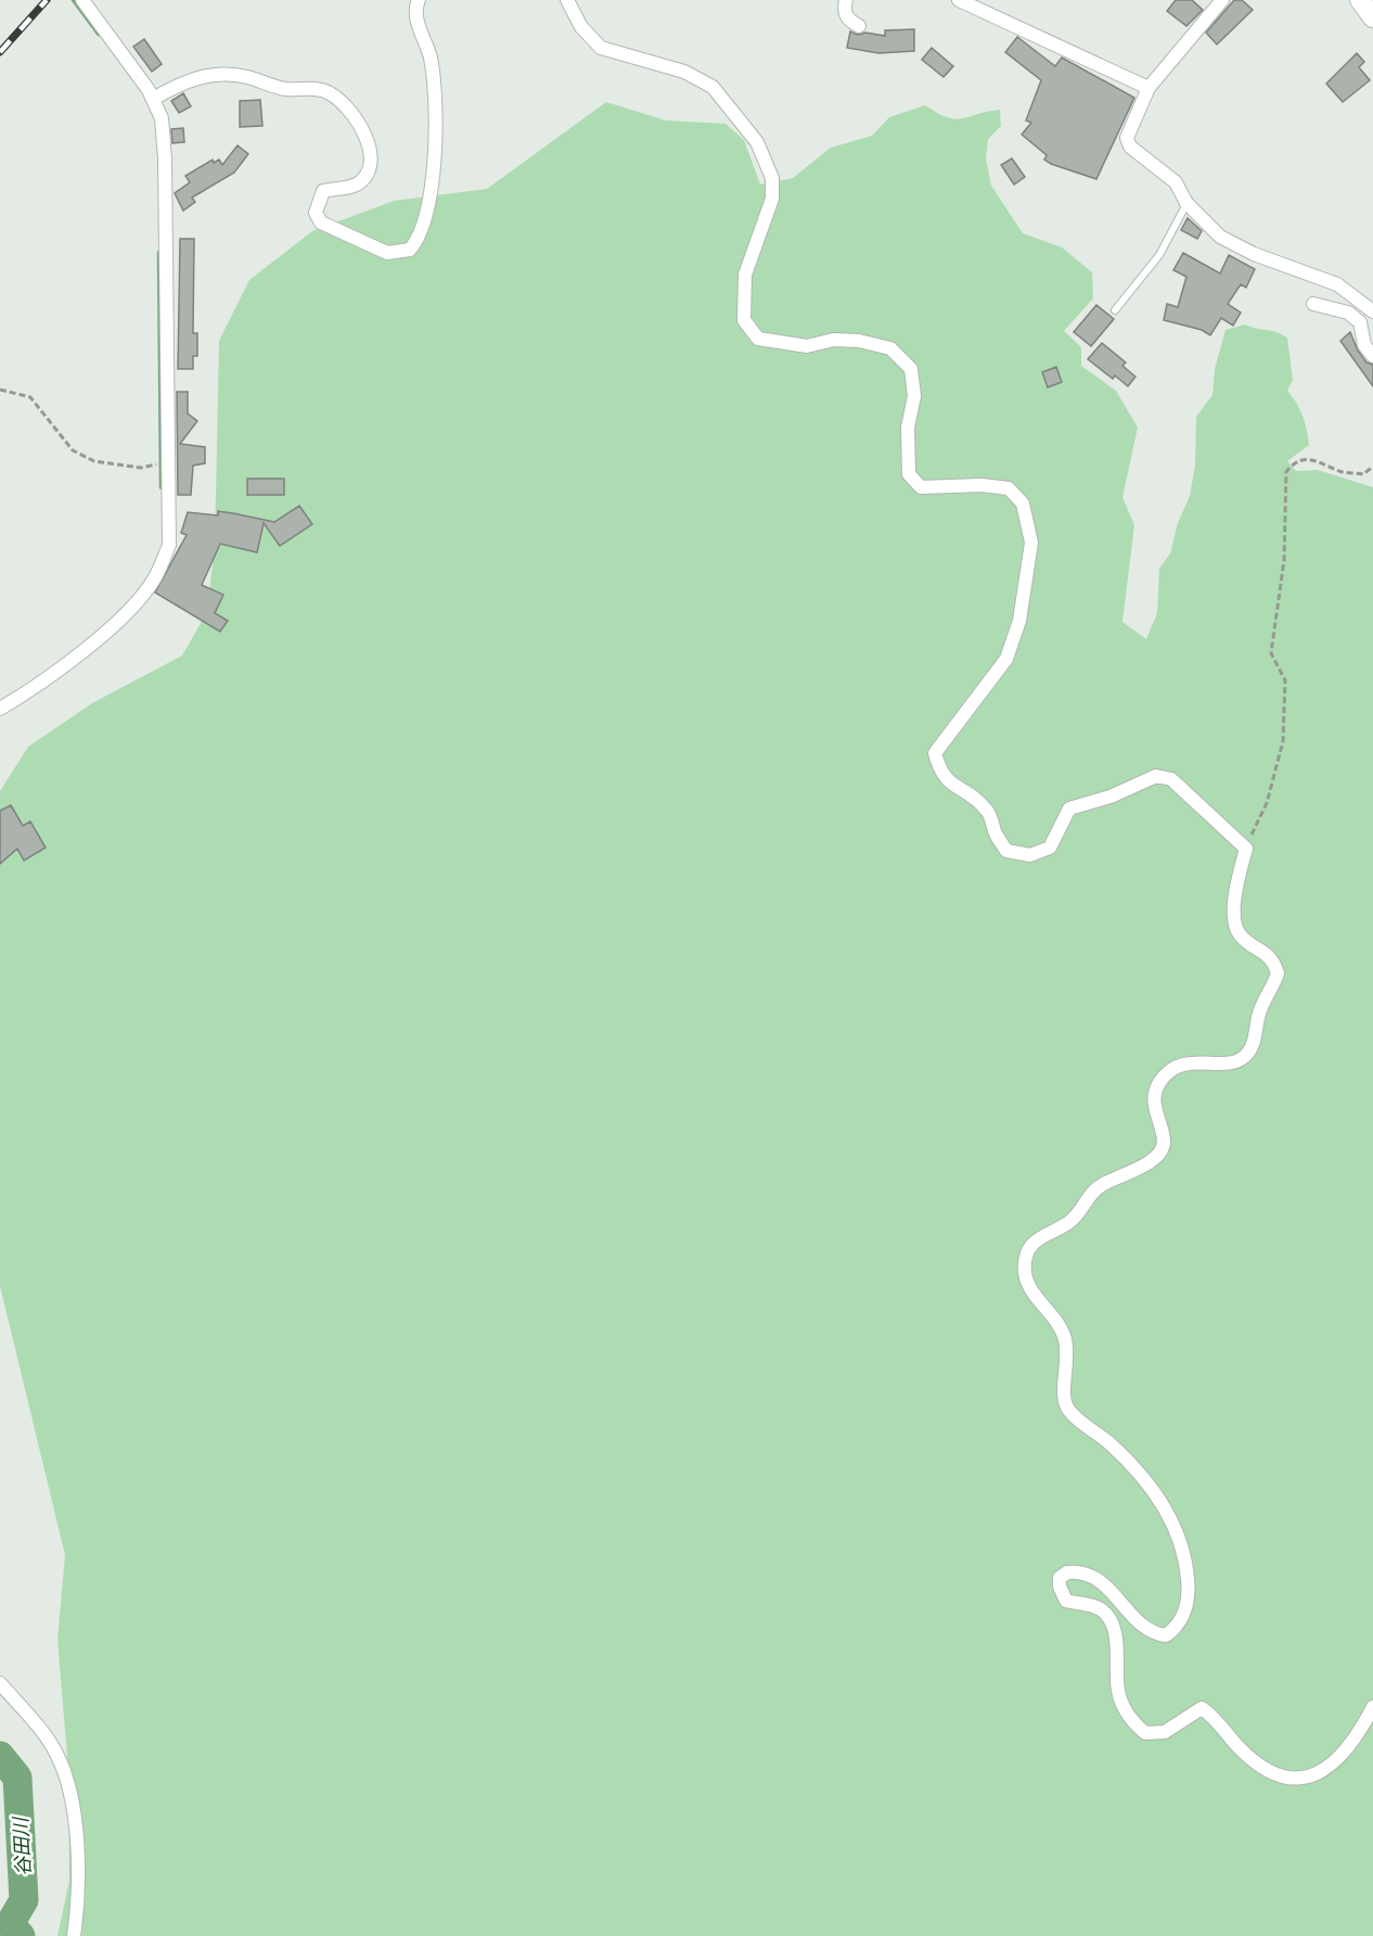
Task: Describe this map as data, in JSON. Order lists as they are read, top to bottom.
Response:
{
  "water": ["谷田川"]
}
